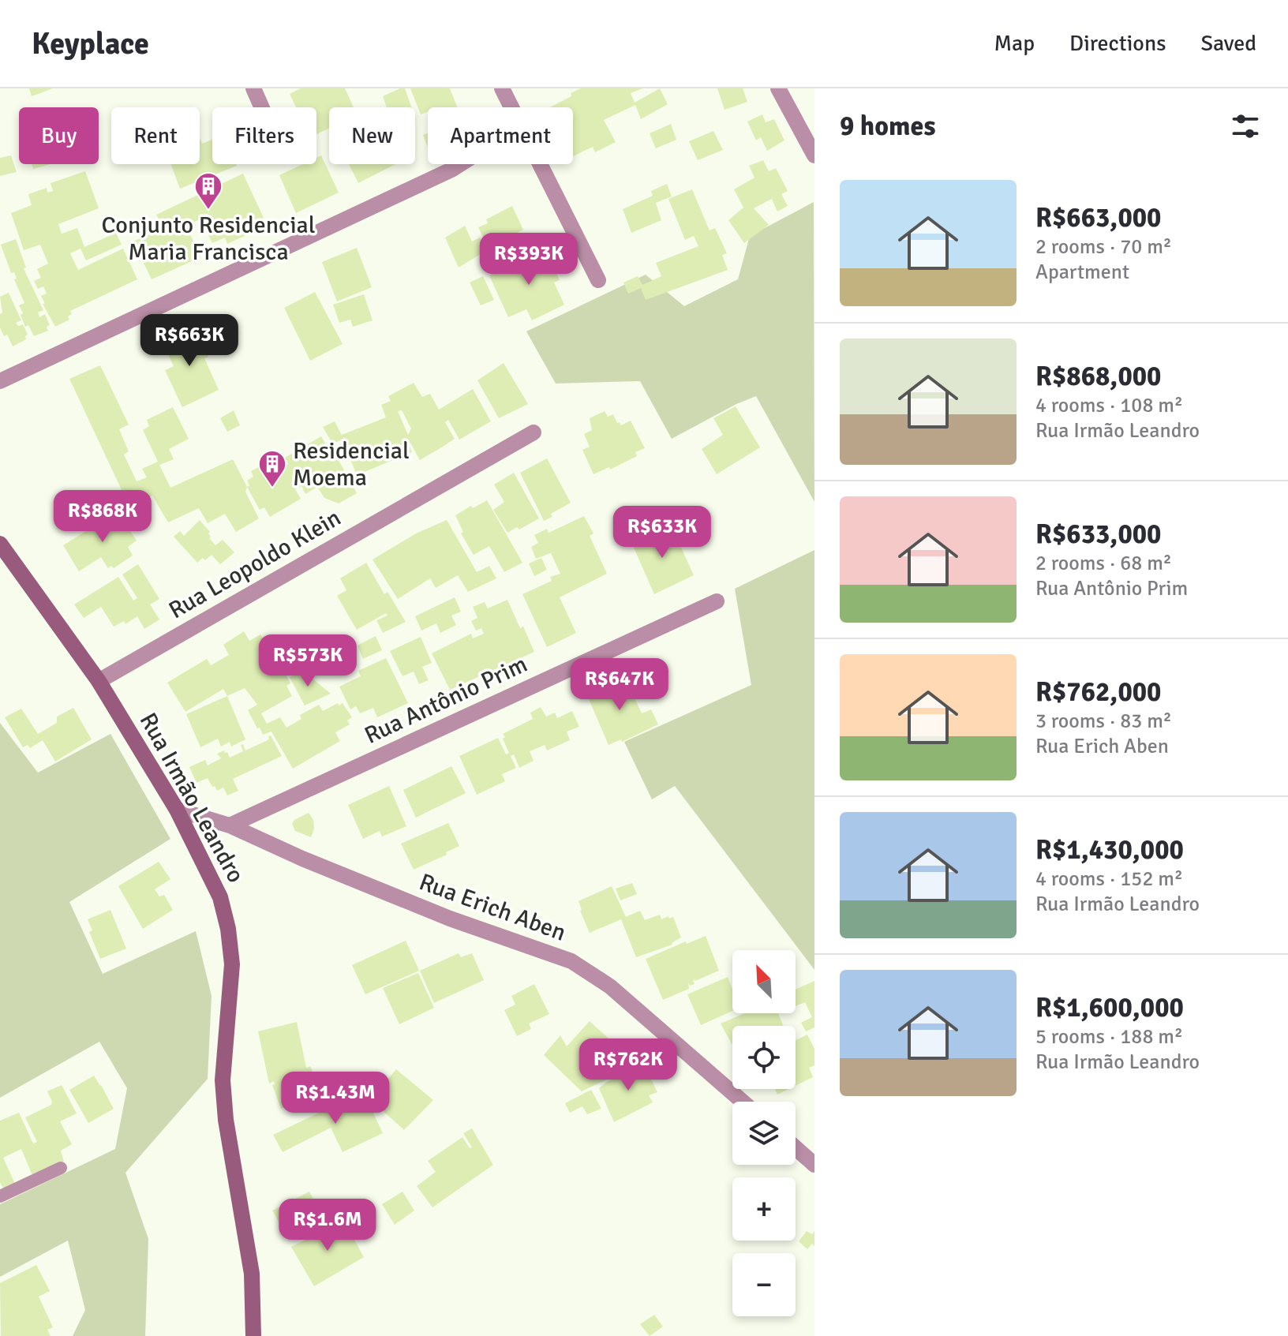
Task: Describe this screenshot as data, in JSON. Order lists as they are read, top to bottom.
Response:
{
  "streets": {
    "street": [
      "Rua Leopoldo Klein",
      "Rua Antônio Prim",
      "Rua Irmão Leandro",
      "Rua Erich Aben"
    ]
  },
  "crossings": [
    ["Rua Leopoldo Klein", "Rua Irmão Leandro"],
    ["Rua Antônio Prim", "Rua Erich Aben"],
    ["Rua Irmão Leandro", "Rua Erich Aben"]
  ],
  "places": {
    "building": ["Conjunto Residencial Maria Francisca", "Residencial Moema"]
  },
  "north": "top left",
  "page": {
    "header": "Keyplace",
    "nav": ["Map", "Directions", "Saved"],
    "heading": "9 homes",
    "chip": [
      "Buy",
      "Rent",
      "Filters",
      "New",
      "Apartment"
    ],
    "list": [
      {
        "name": "R$663,000",
        "note": "2 rooms · 70 m² · Apartment"
      },
      {
        "name": "R$868,000",
        "note": "4 rooms · 108 m² · Rua Irmão Leandro"
      },
      {
        "name": "R$633,000",
        "note": "2 rooms · 68 m² · Rua Antônio Prim"
      },
      {
        "name": "R$762,000",
        "note": "3 rooms · 83 m² · Rua Erich Aben"
      },
      {
        "name": "R$1,430,000",
        "note": "4 rooms · 152 m² · Rua Irmão Leandro"
      },
      {
        "name": "R$1,600,000",
        "note": "5 rooms · 188 m² · Rua Irmão Leandro"
      }
    ],
    "price": [
      "R$393K",
      "R$663K",
      "R$868K",
      "R$633K",
      "R$573K",
      "R$647K",
      "R$762K",
      "R$1.43M",
      "R$1.6M"
    ],
    "map_buttons": ["+", "−"]
  }
}
